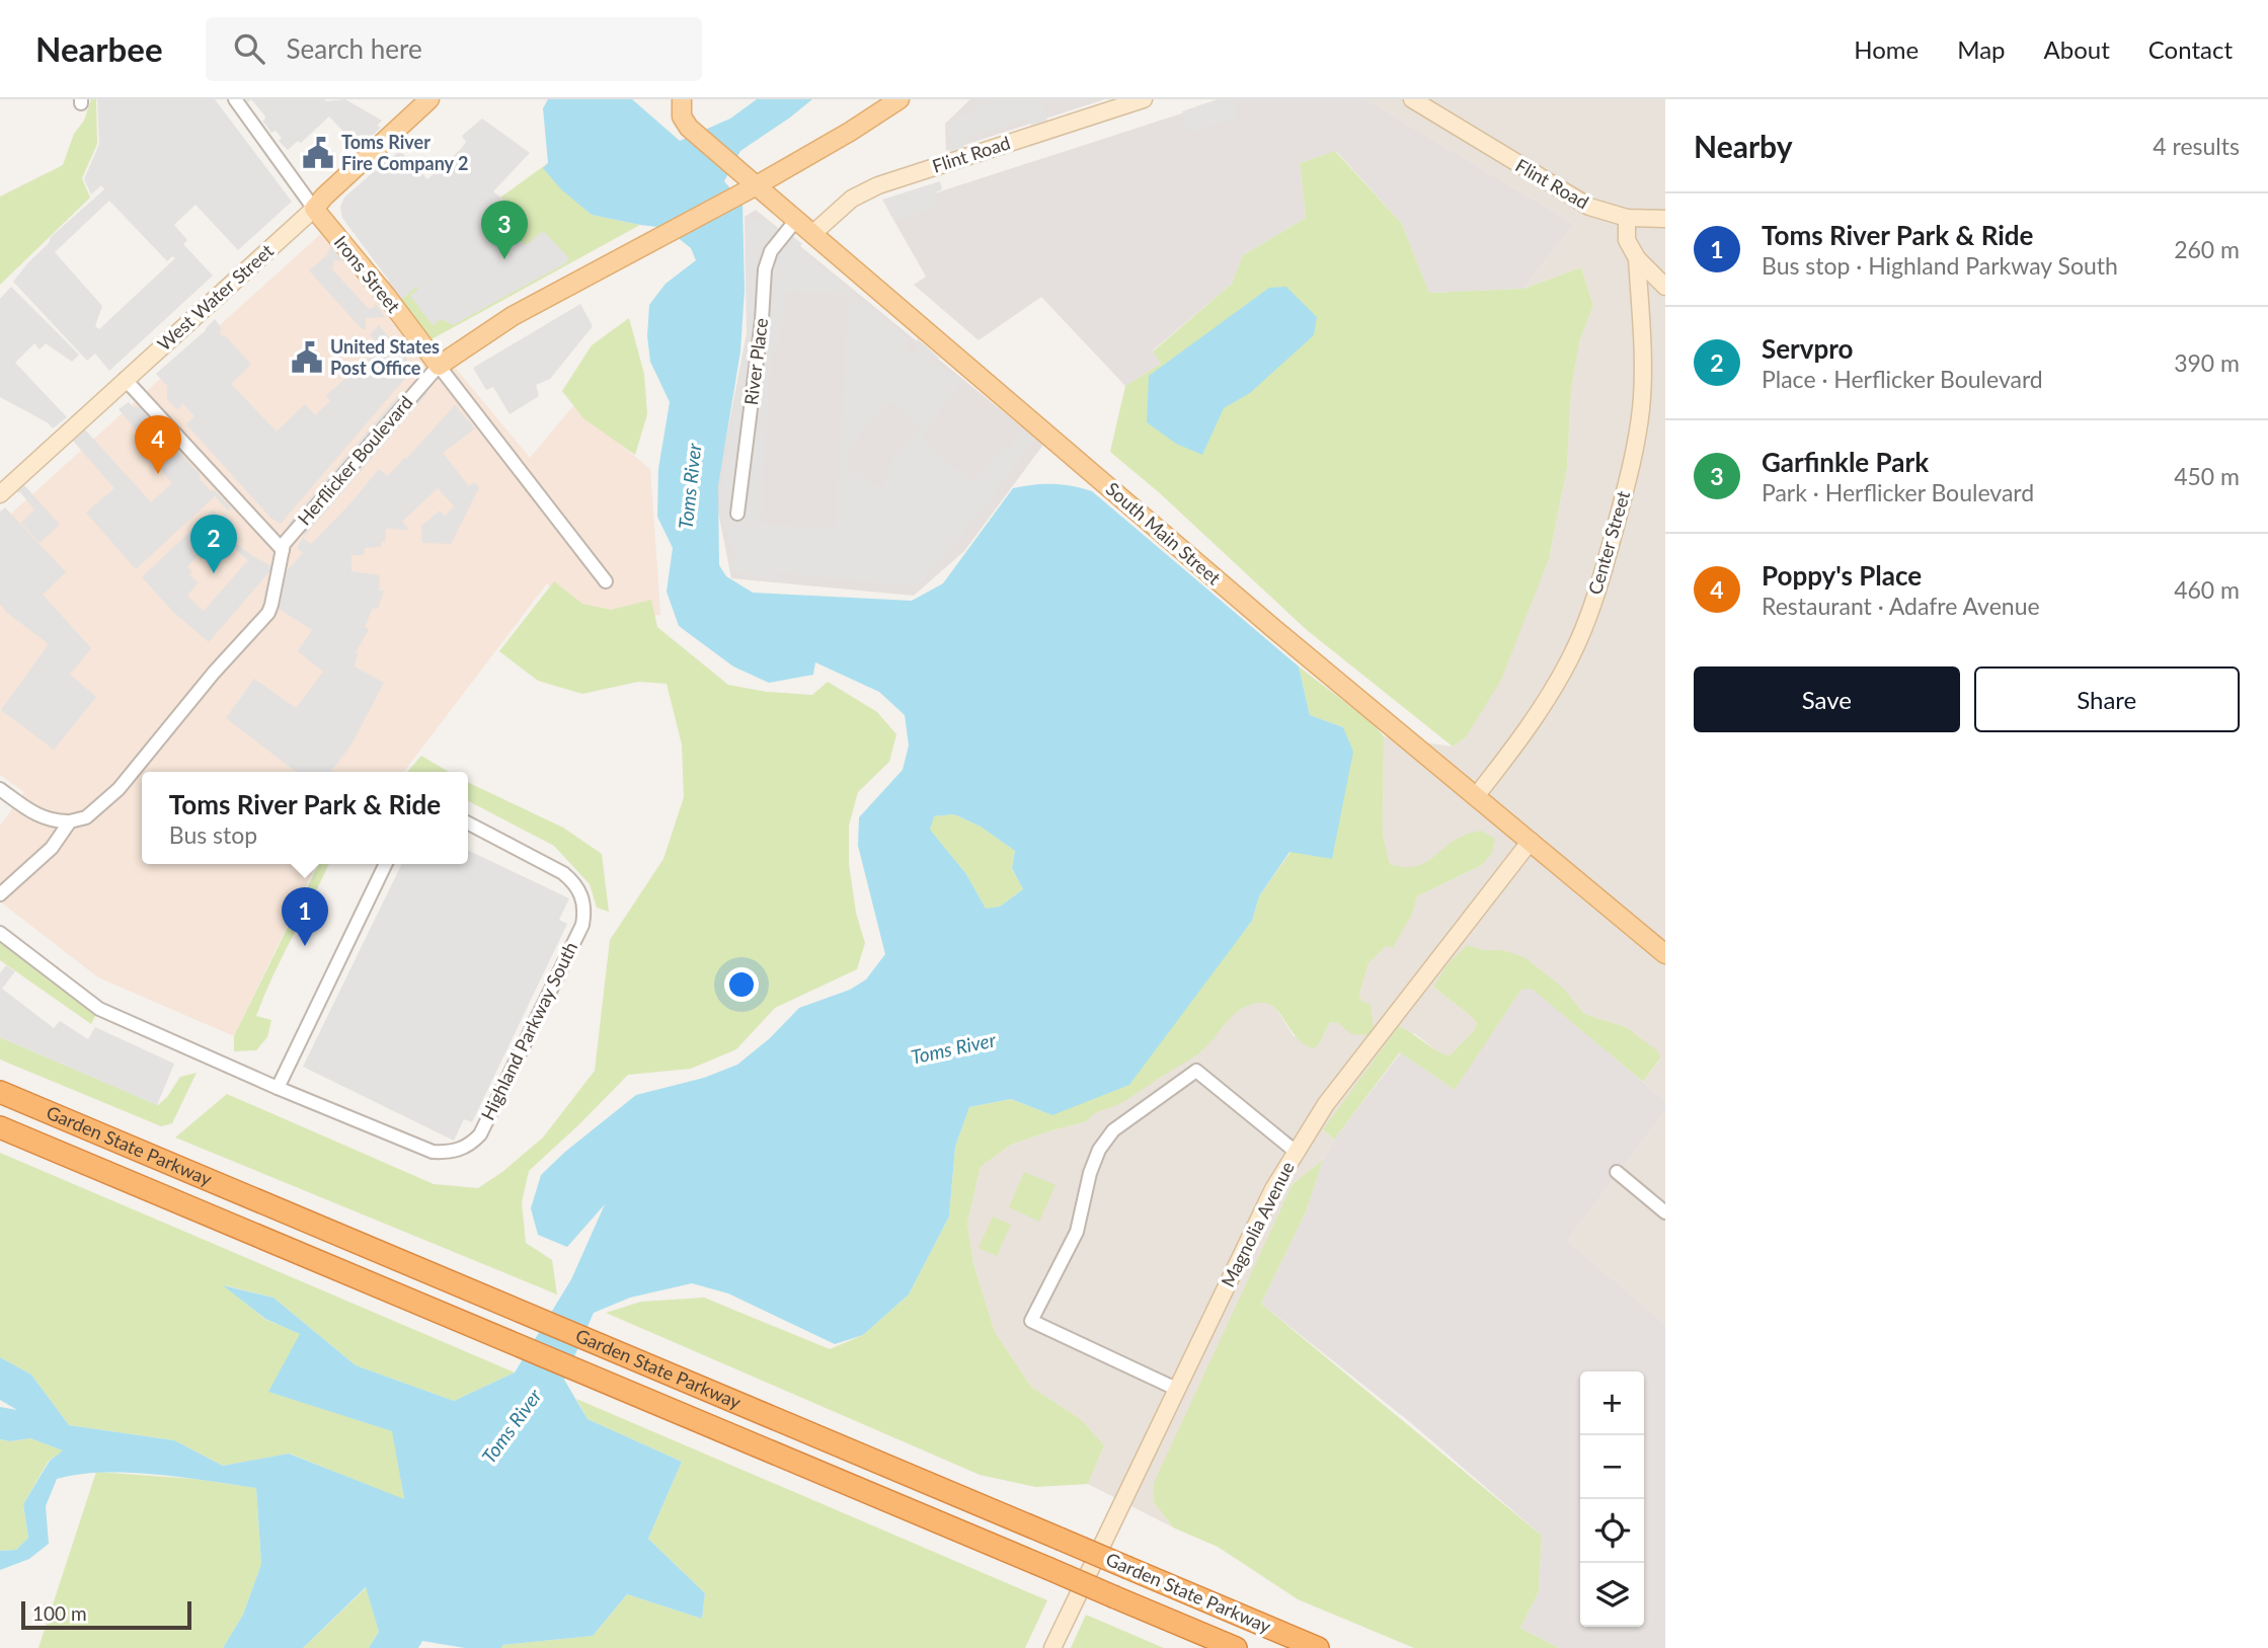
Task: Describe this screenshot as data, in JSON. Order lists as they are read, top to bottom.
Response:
{
  "streets": {
    "highway": ["Garden State Parkway"],
    "main road": [
      "Irons Street",
      "West Water Street",
      "Herflicker Boulevard",
      "South Main Street"
    ],
    "street": [
      "Flint Road",
      "River Place",
      "Center Street",
      "Highland Parkway South",
      "Magnolia Avenue"
    ]
  },
  "crossings": [
    ["Flint Road", "South Main Street"],
    ["Irons Street", "West Water Street"],
    ["Irons Street", "Herflicker Boulevard"],
    ["River Place", "South Main Street"],
    ["Herflicker Boulevard", "South Main Street"],
    ["South Main Street", "Center Street"],
    ["South Main Street", "Magnolia Avenue"]
  ],
  "water": ["Toms River"],
  "places": {
    "public building": ["Toms River Fire Company 2", "United States Post Office"]
  },
  "scale_bar": "100 m",
  "page": {
    "header": "Nearbee",
    "search": "Search here",
    "nav": [
      "Home",
      "Map",
      "About",
      "Contact"
    ],
    "heading": ["Nearby", "4 results"],
    "list": [
      {
        "mark": "1",
        "name": "Toms River Park & Ride",
        "note": "Bus stop · Highland Parkway South",
        "value": "260 m"
      },
      {
        "mark": "2",
        "name": "Servpro",
        "note": "Place · Herflicker Boulevard",
        "value": "390 m"
      },
      {
        "mark": "3",
        "name": "Garfinkle Park",
        "note": "Park · Herflicker Boulevard",
        "value": "450 m"
      },
      {
        "mark": "4",
        "name": "Poppy's Place",
        "note": "Restaurant · Adafre Avenue",
        "value": "460 m"
      }
    ],
    "pins": [
      "3",
      "4",
      "2",
      "1"
    ],
    "buttons": ["Save", "Share"],
    "popup": ["Toms River Park & Ride", "Bus stop"],
    "map_buttons": ["+", "−"],
    "scale": "100 m"
  }
}
